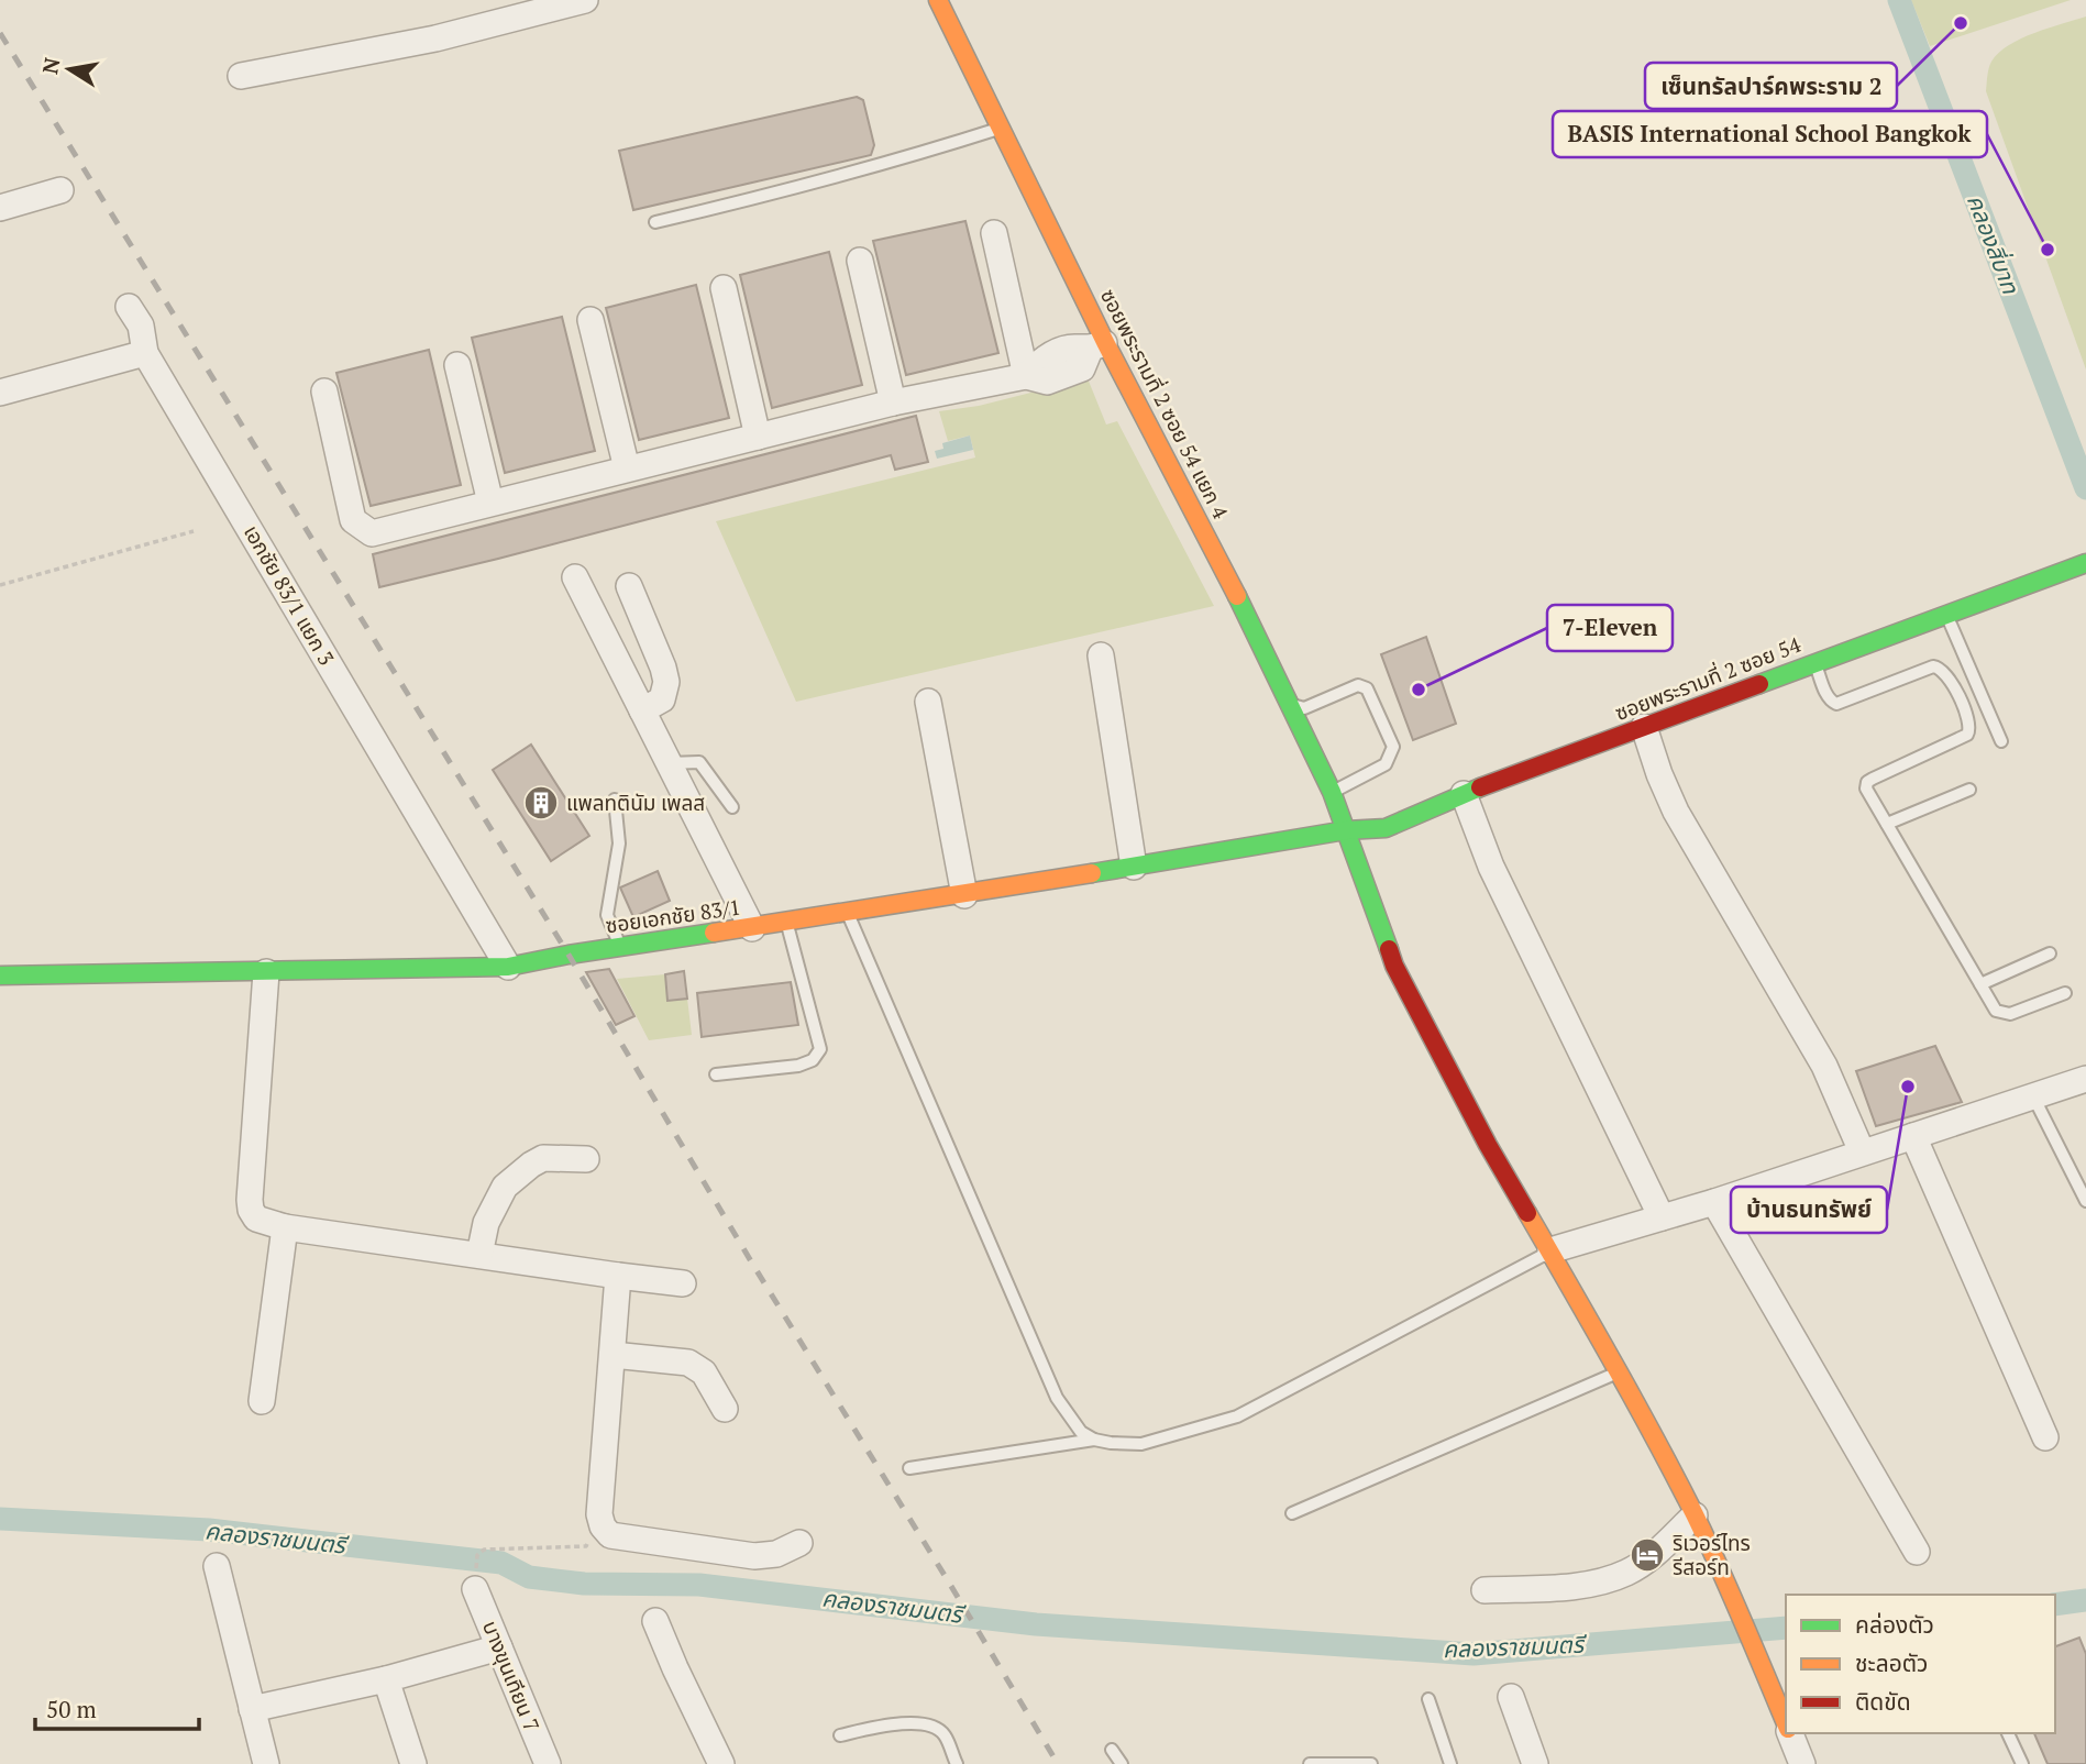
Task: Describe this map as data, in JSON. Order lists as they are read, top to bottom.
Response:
{
  "streets": {
    "street": [
      "ซอยพระรามที่ 2 ซอย 54 แยก 4",
      "เอกชัย 83/1 แยก 3",
      "ซอยพระรามที่ 2 ซอย 54",
      "ซอยเอกชัย 83/1",
      "บางขุนเทียน 7"
    ]
  },
  "crossings": [
    ["ซอยพระรามที่ 2 ซอย 54 แยก 4", "ซอยพระรามที่ 2 ซอย 54"],
    ["ซอยพระรามที่ 2 ซอย 54 แยก 4", "ซอยเอกชัย 83/1"],
    ["เอกชัย 83/1 แยก 3", "ซอยเอกชัย 83/1"],
    ["ซอยพระรามที่ 2 ซอย 54", "ซอยเอกชัย 83/1"]
  ],
  "water": ["คลองสี่บาท", "คลองราชมนตรี"],
  "places": {
    "other": [
      "เซ็นทรัลปาร์คพระราม 2",
      "BASIS International School Bangkok",
      "7-Eleven",
      "บ้านธนทรัพย์"
    ],
    "building": ["แพลทตินัม เพลส"],
    "hotel": ["ริเวอร์ไทร รีสอร์ท"]
  },
  "legend": ["คล่องตัว", "ชะลอตัว", "ติดขัด"],
  "scale_bar": "50 m",
  "north": "left"
}
